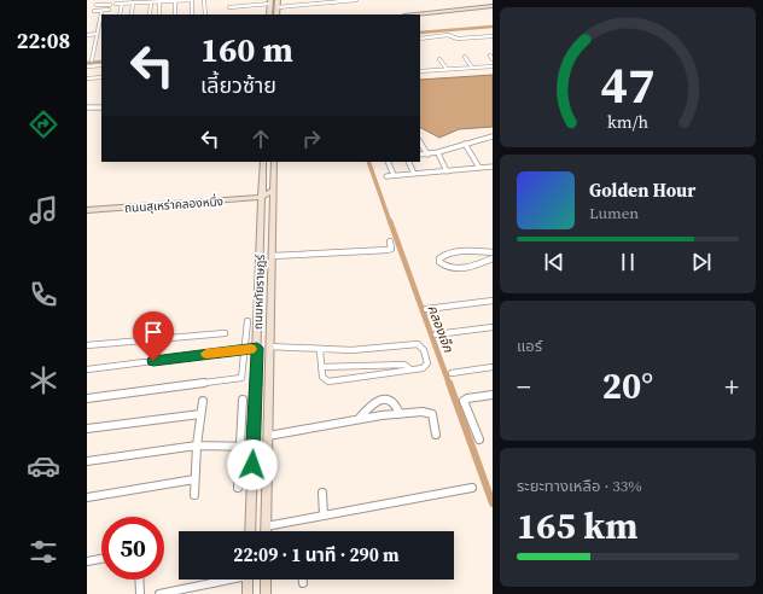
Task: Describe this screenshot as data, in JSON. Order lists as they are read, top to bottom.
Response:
{
  "streets": {
    "main road": ["ถนนสุเหร่าคลองหนึ่ง", "ถนนหทัยราษฎร์"]
  },
  "crossings": [
    ["ถนนสุเหร่าคลองหนึ่ง", "ถนนหทัยราษฎร์"]
  ],
  "water": ["คลองเจ๊ก"],
  "page": {
    "tabs": "22:08",
    "turn": ["160 m", "เลี้ยวซ้าย"],
    "song": ["Golden Hour", "Lumen"],
    "tile": [
      "แอร์",
      ["ระยะทางเหลือ · 33%", "165 km"]
    ],
    "heat": ["−", "20°", "+"],
    "limit": "50",
    "trip": "22:09 · 1 นาที · 290 m",
    "gauge": ["47", "km/h"]
  }
}
